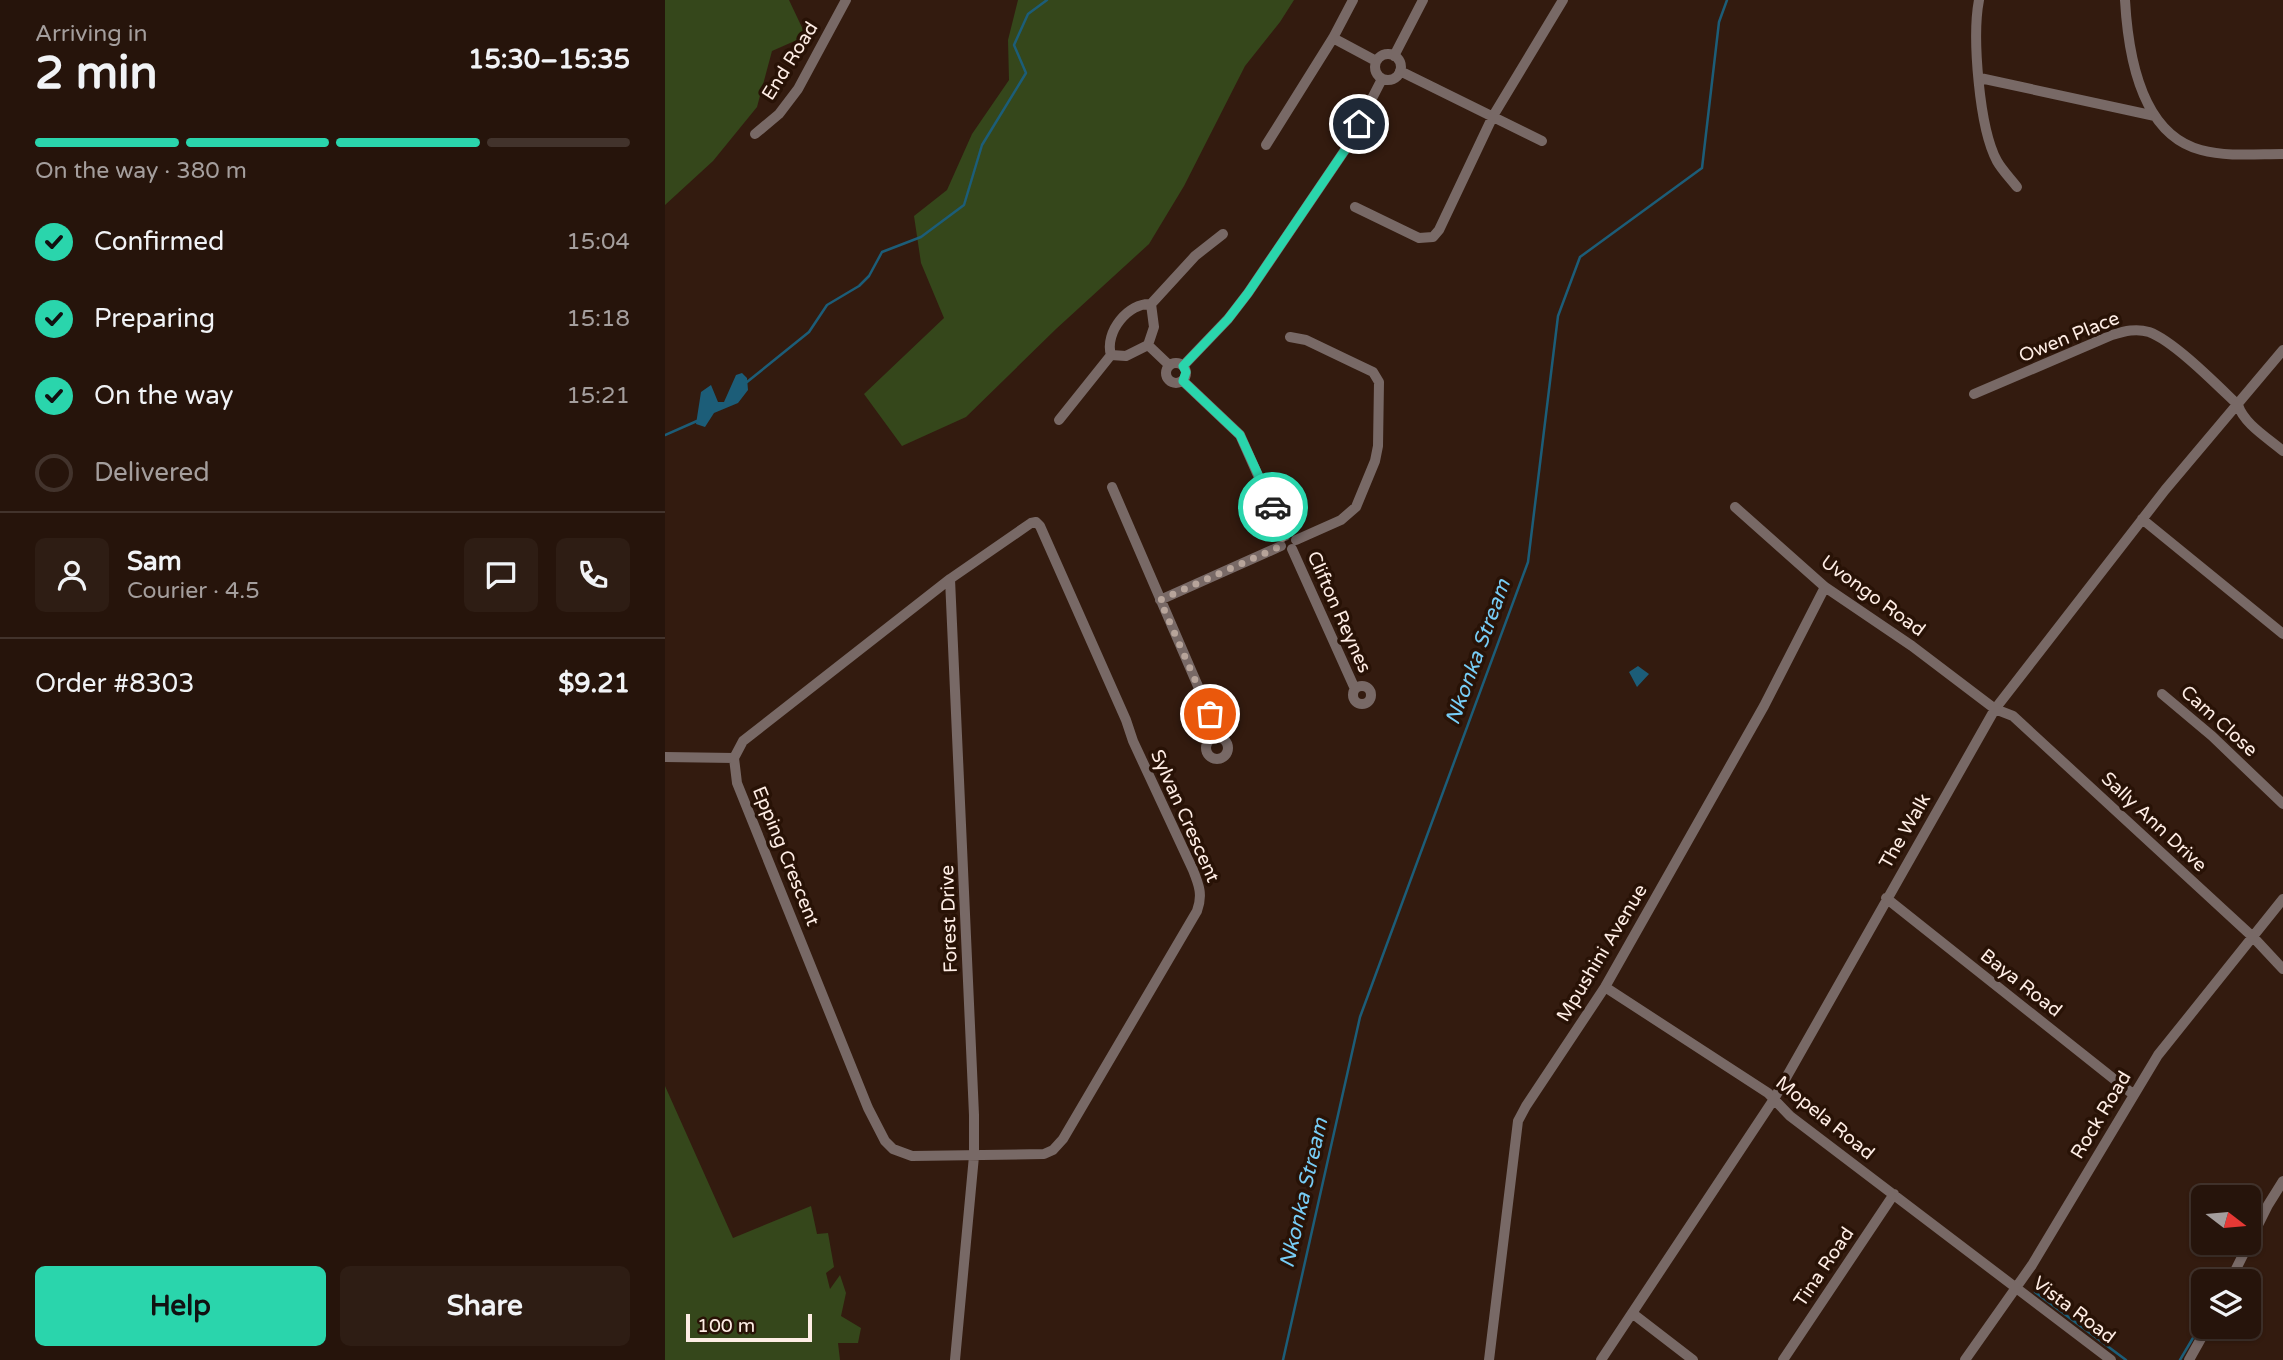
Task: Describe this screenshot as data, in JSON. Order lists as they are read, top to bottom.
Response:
{
  "streets": {
    "street": [
      "End Road",
      "Owen Place",
      "Uvongo Road",
      "Clifton Reynes",
      "Cam Close",
      "Sylvan Crescent",
      "Sally Ann Drive",
      "The Walk",
      "Epping Crescent",
      "Forest Drive",
      "Mpushini Avenue",
      "Baya Road",
      "Rock Road",
      "Mopela Road",
      "Tina Road",
      "Vista Road"
    ]
  },
  "crossings": [
    ["Owen Place", "The Walk"],
    ["Uvongo Road", "Sally Ann Drive"],
    ["Uvongo Road", "The Walk"],
    ["Uvongo Road", "Mpushini Avenue"],
    ["Sylvan Crescent", "Epping Crescent"],
    ["Sylvan Crescent", "Forest Drive"],
    ["Sally Ann Drive", "The Walk"],
    ["Sally Ann Drive", "Rock Road"],
    ["The Walk", "Baya Road"],
    ["The Walk", "Mopela Road"],
    ["Epping Crescent", "Forest Drive"],
    ["Mpushini Avenue", "Mopela Road"],
    ["Baya Road", "Rock Road"],
    ["Rock Road", "Mopela Road"],
    ["Rock Road", "Vista Road"],
    ["Mopela Road", "Tina Road"],
    ["Mopela Road", "Vista Road"]
  ],
  "water": ["Nkonka Stream"],
  "scale_bar": "100 m",
  "north": "right",
  "page": {
    "heading": ["2 min", "Arriving in", "15:30–15:35"],
    "panel": [
      "Sam",
      "Courier · 4.5",
      "Order #8303",
      "$9.21"
    ],
    "bar": "On the way · 380 m",
    "list": [
      ["Confirmed", "15:04"],
      ["Preparing", "15:18"],
      ["On the way", "15:21"],
      "Delivered"
    ],
    "buttons": ["Help", "Share"],
    "scale": "100 m"
  }
}
